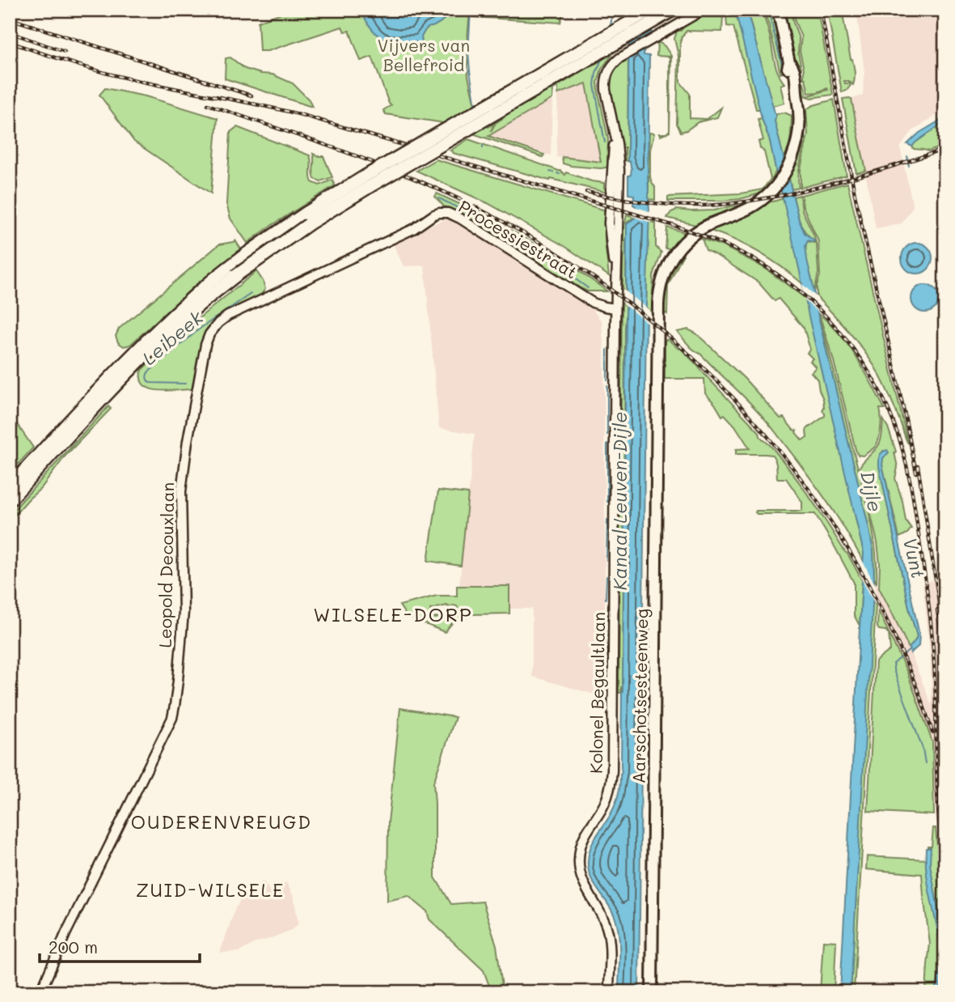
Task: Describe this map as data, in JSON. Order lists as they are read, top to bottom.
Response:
{
  "streets": {
    "main road": ["Aarschotsesteenweg"],
    "street": ["Processiestraat", "Leopold Decouxlaan", "Kolonel Begaultlaan"]
  },
  "crossings": [
    ["Processiestraat", "Leopold Decouxlaan"],
    ["Processiestraat", "Kolonel Begaultlaan"]
  ],
  "districts": ["WILSELE-DORP", "OUDERENVREUGD", "ZUID-WILSELE"],
  "water": [
    "Leibeek",
    "Dijle",
    "Kanaal Leuven-Dijle",
    "Vunt"
  ],
  "parks": ["Vijvers van Bellefroid"],
  "scale_bar": "200 m"
}
